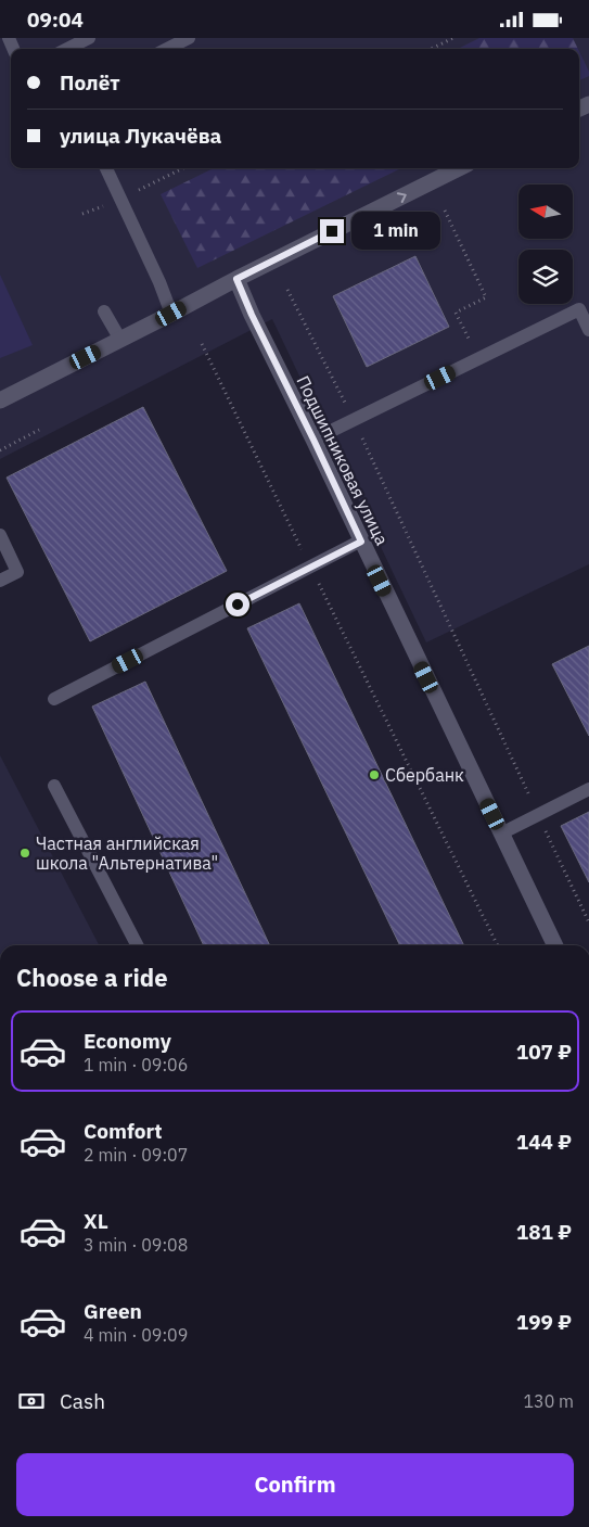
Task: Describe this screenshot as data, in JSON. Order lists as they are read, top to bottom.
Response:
{
  "streets": {
    "street": ["Подшипниковая улица"]
  },
  "places": ["Сбербанк", "Частная английская школа \"Альтернатива\""],
  "north": "left",
  "page": {
    "status": "09:04",
    "banner": ["Полёт", "улица Лукачёва"],
    "bubble": "1 min",
    "heading": "Choose a ride",
    "list": [
      {
        "name": "Economy",
        "note": "1 min · 09:06",
        "value": "107 ₽"
      },
      {
        "name": "Comfort",
        "note": "2 min · 09:07",
        "value": "144 ₽"
      },
      {
        "name": "XL",
        "note": "3 min · 09:08",
        "value": "181 ₽"
      },
      {
        "name": "Green",
        "note": "4 min · 09:09",
        "value": "199 ₽"
      }
    ],
    "pay": ["Cash", "130 m"],
    "buttons": "Confirm"
  }
}
